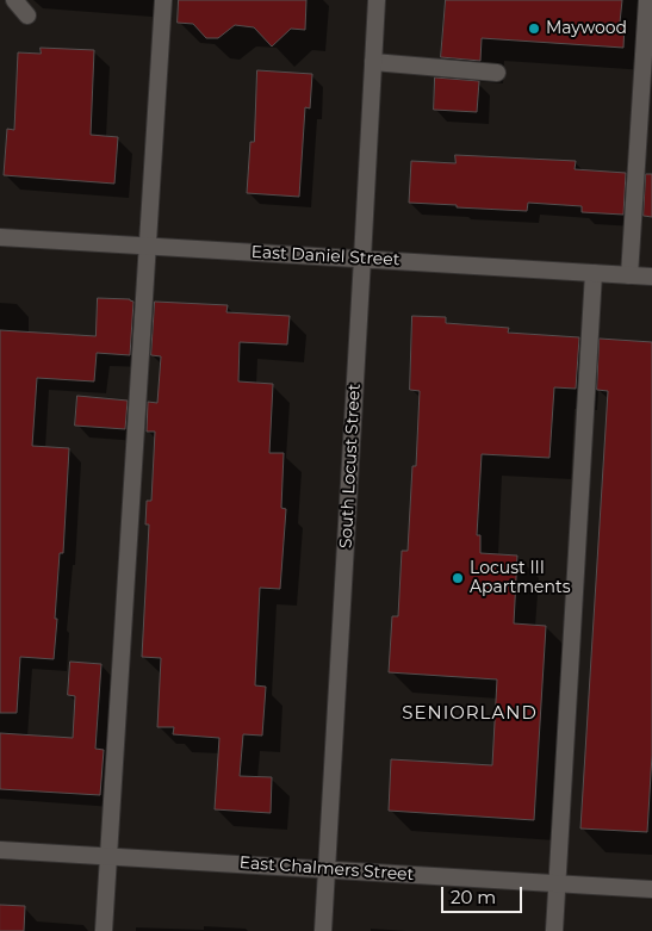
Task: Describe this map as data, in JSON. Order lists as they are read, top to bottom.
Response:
{
  "streets": {
    "street": ["East Daniel Street", "South Locust Street", "East Chalmers Street"]
  },
  "crossings": [
    ["East Daniel Street", "South Locust Street"],
    ["South Locust Street", "East Chalmers Street"]
  ],
  "districts": ["SENIORLAND"],
  "places": ["Maywood", "Locust III Apartments"],
  "scale_bar": "20 m"
}
